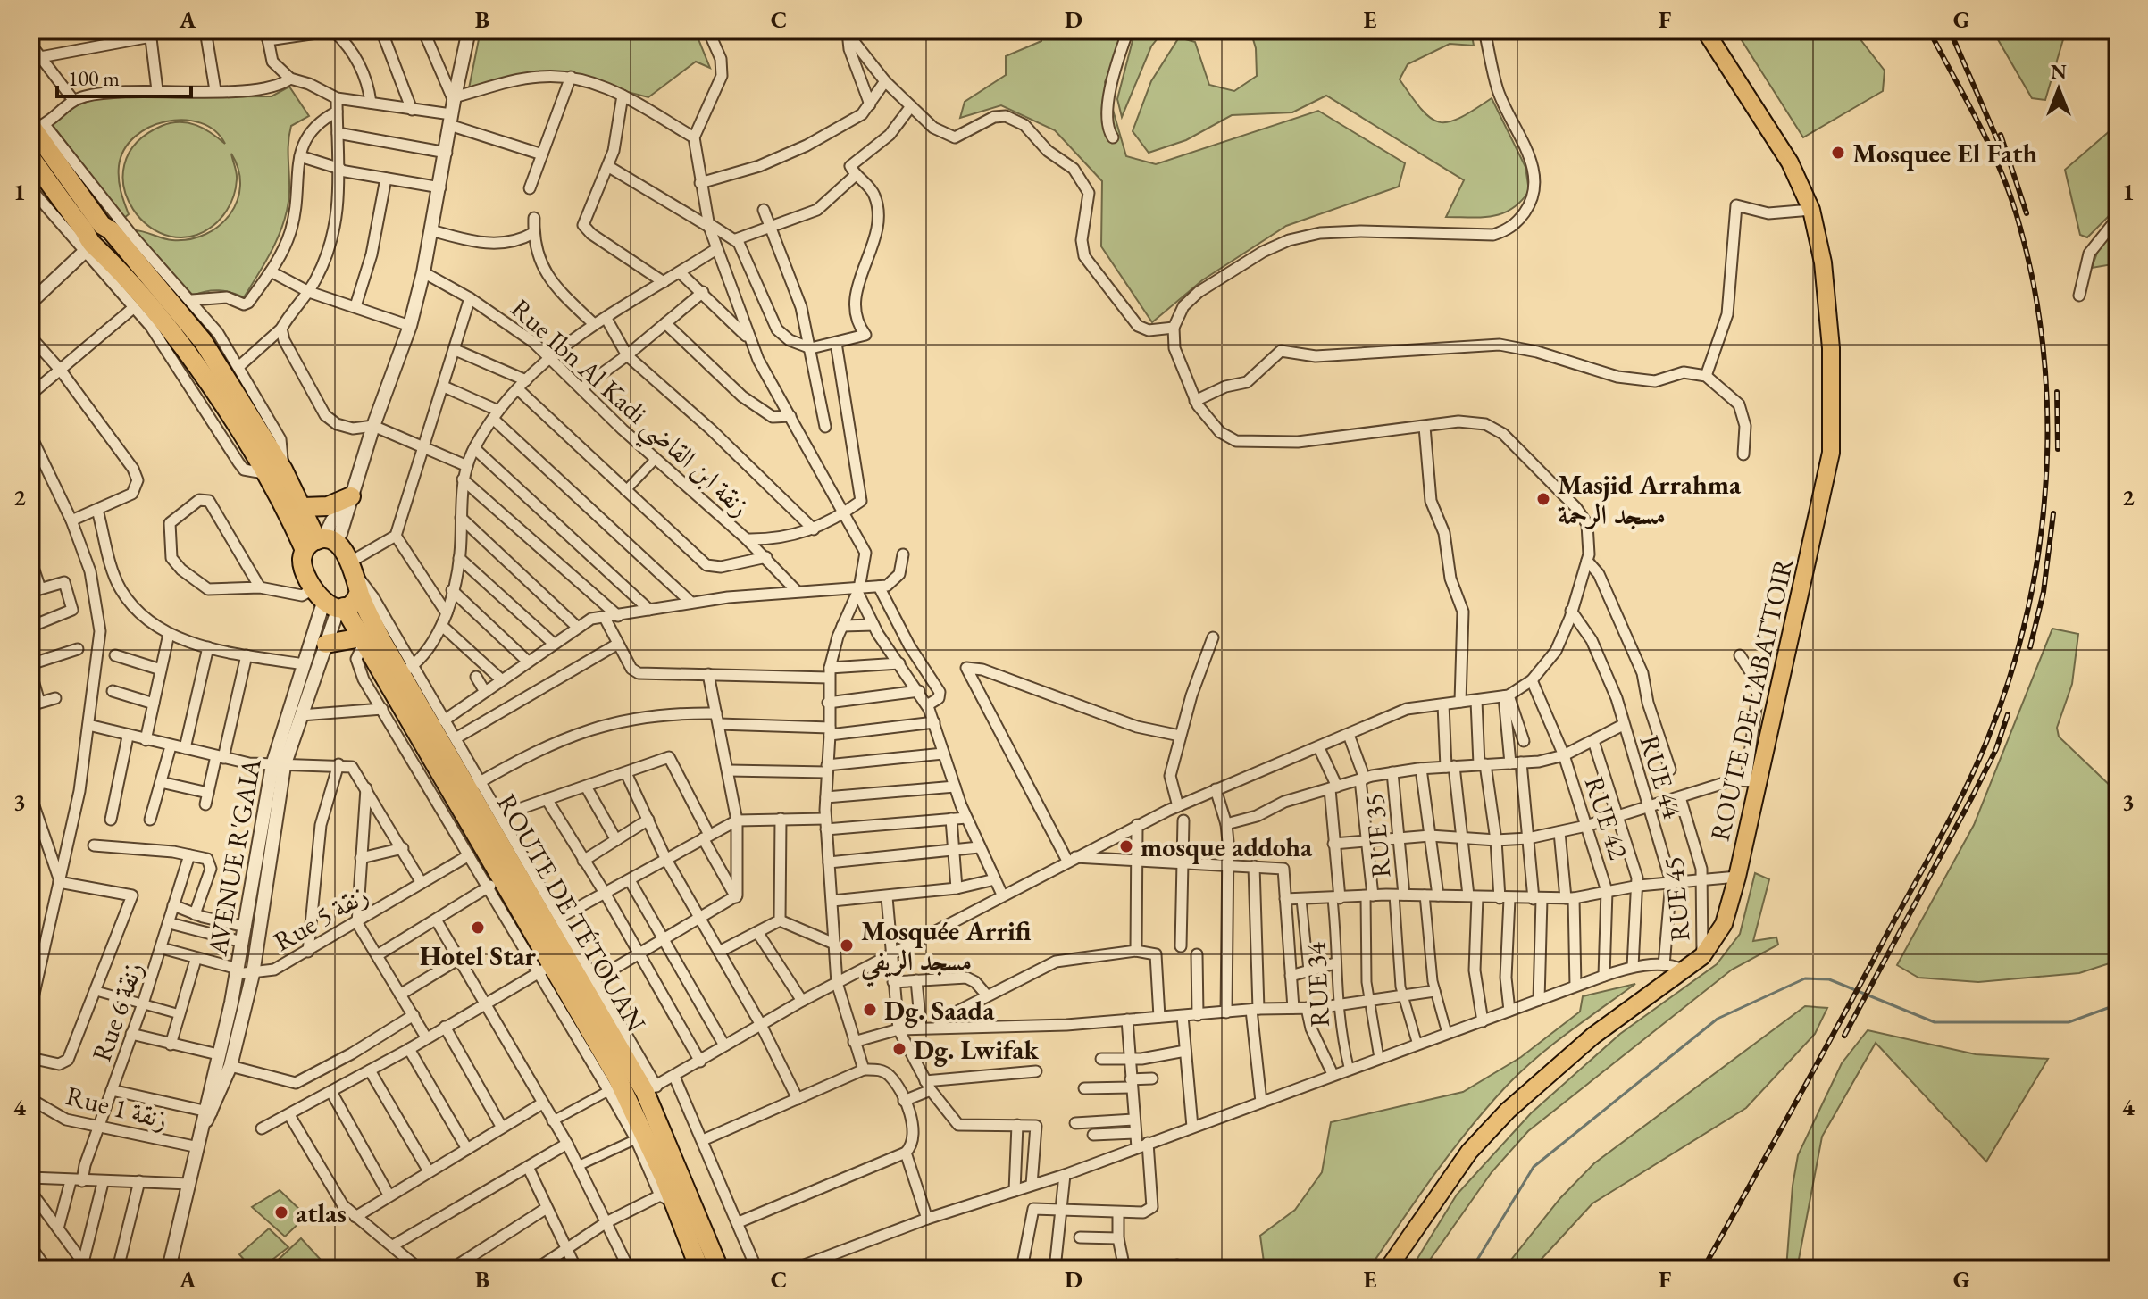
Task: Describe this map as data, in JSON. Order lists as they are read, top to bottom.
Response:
{
  "streets": {
    "highway": ["ROUTE DE TÉTOUAN"],
    "main road": ["ROUTE DE L’ABATTOIR"],
    "street": [
      "Rue Ibn Al Kadi زنقة ابن القاضي",
      "RUE 44",
      "RUE 42",
      "RUE 35",
      "AVENUE R'GAIA",
      "RUE 45",
      "Rue 5 زنقة",
      "RUE 34",
      "Rue 6 زنقة",
      "Rue 1 زنقة"
    ]
  },
  "crossings": [
    ["ROUTE DE L’ABATTOIR", "RUE 45"],
    ["AVENUE R'GAIA", "ROUTE DE TÉTOUAN"],
    ["AVENUE R'GAIA", "Rue 5 زنقة"],
    ["AVENUE R'GAIA", "Rue 1 زنقة"],
    ["Rue 5 زنقة", "Rue 6 زنقة"],
    ["Rue 6 زنقة", "Rue 1 زنقة"]
  ],
  "places": [
    "Mosquee El Fath",
    "Masjid Arrahma مسجد الرحمة",
    "mosque addoha",
    "Hotel Star",
    "Mosquée Arrifi مسجد الريفي",
    "Dg. Saada",
    "Dg. Lwifak",
    "atlas"
  ],
  "scale_bar": "100 m",
  "north": "top",
  "grid": {
    "columns": [
      "A",
      "B",
      "C",
      "D",
      "E",
      "F",
      "G"
    ],
    "rows": [
      "1",
      "2",
      "3",
      "4"
    ]
  }
}
